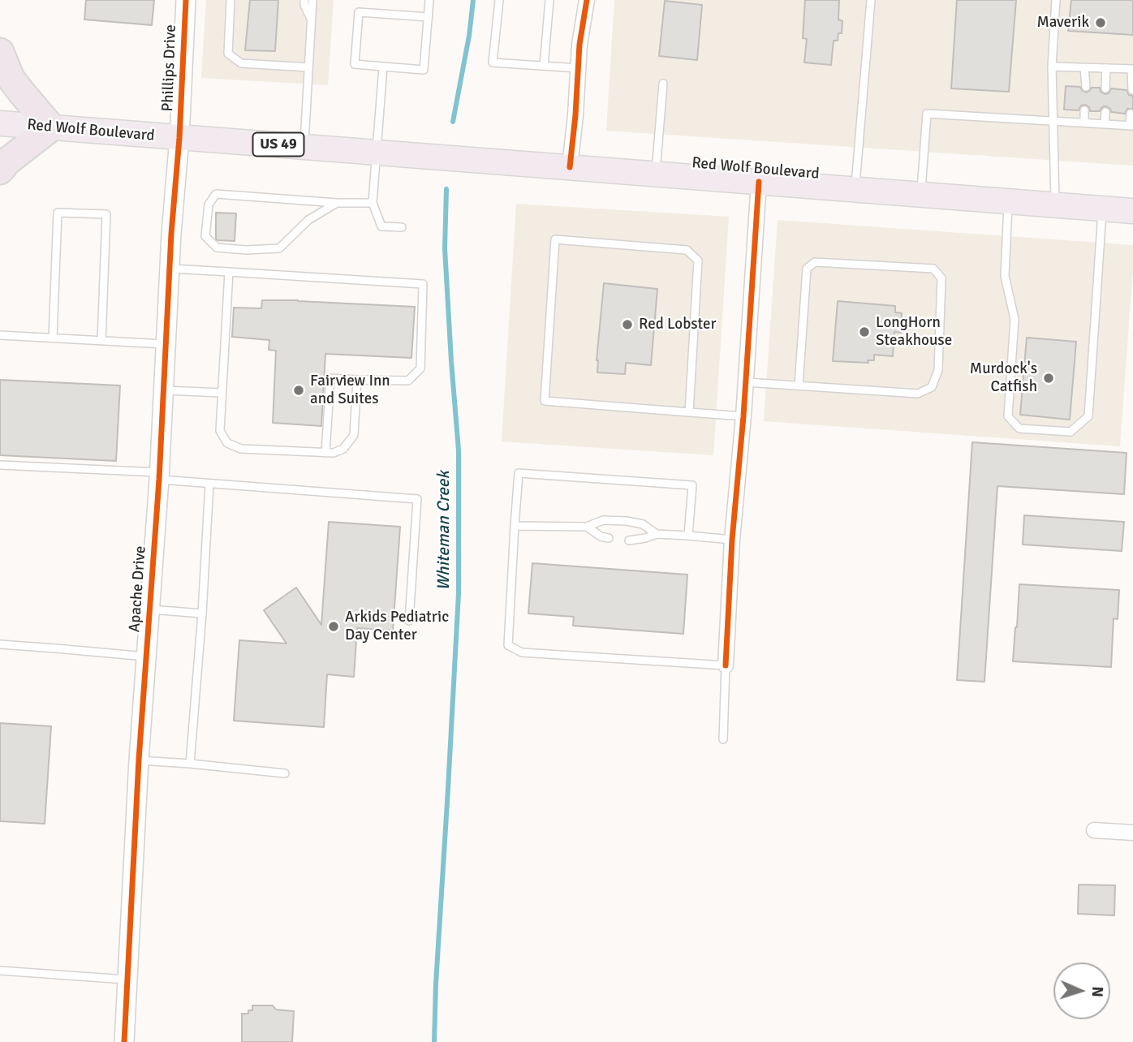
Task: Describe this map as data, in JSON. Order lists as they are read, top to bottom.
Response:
{
  "streets": {
    "highway": ["Red Wolf Boulevard", "US 49"],
    "street": ["Phillips Drive", "Apache Drive"]
  },
  "crossings": [
    ["Phillips Drive", "Red Wolf Boulevard"],
    ["Phillips Drive", "Apache Drive"],
    ["Red Wolf Boulevard", "Apache Drive"]
  ],
  "water": ["Whiteman Creek"],
  "places": [
    "Maverik",
    "Red Lobster",
    "LongHorn Steakhouse",
    "Murdock's Catfish",
    "Fairview Inn and Suites",
    "Arkids Pediatric Day Center"
  ],
  "north": "right"
}
